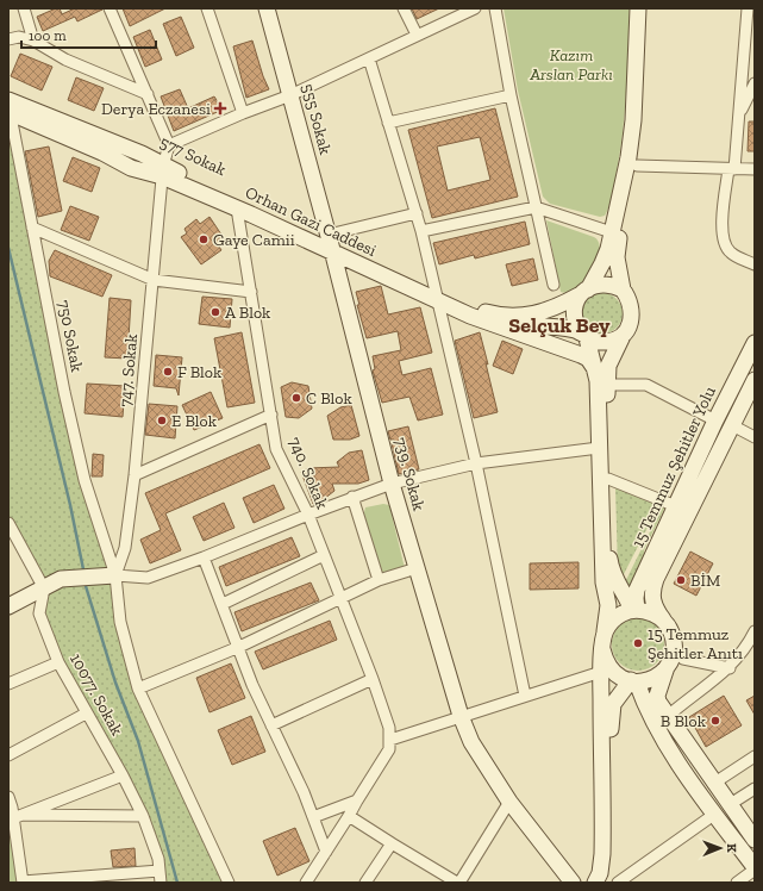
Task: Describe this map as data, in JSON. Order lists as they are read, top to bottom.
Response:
{
  "streets": {
    "street": [
      "555 Sokak",
      "577 Sokak",
      "Orhan Gazi Caddesi",
      "750 Sokak",
      "747. Sokak",
      "15 Temmuz Şehitler Yolu",
      "740. Sokak",
      "739. Sokak",
      "10077. Sokak"
    ]
  },
  "crossings": [
    ["555 Sokak", "577 Sokak"],
    ["555 Sokak", "Orhan Gazi Caddesi"],
    ["555 Sokak", "739. Sokak"],
    ["577 Sokak", "Orhan Gazi Caddesi"],
    ["577 Sokak", "750 Sokak"],
    ["577 Sokak", "747. Sokak"],
    ["577 Sokak", "739. Sokak"],
    ["Orhan Gazi Caddesi", "747. Sokak"],
    ["Orhan Gazi Caddesi", "740. Sokak"],
    ["Orhan Gazi Caddesi", "739. Sokak"],
    ["750 Sokak", "747. Sokak"]
  ],
  "districts": ["Selçuk Bey"],
  "parks": ["Kazım Arslan Parkı"],
  "places": {
    "health": ["Derya Eczanesi"],
    "other": [
      "Gaye Camii",
      "A Blok",
      "F Blok",
      "C Blok",
      "E Blok",
      "BİM",
      "15 Temmuz Şehitler Anıtı",
      "B Blok"
    ]
  },
  "scale_bar": "100 m",
  "north": "right"
}
